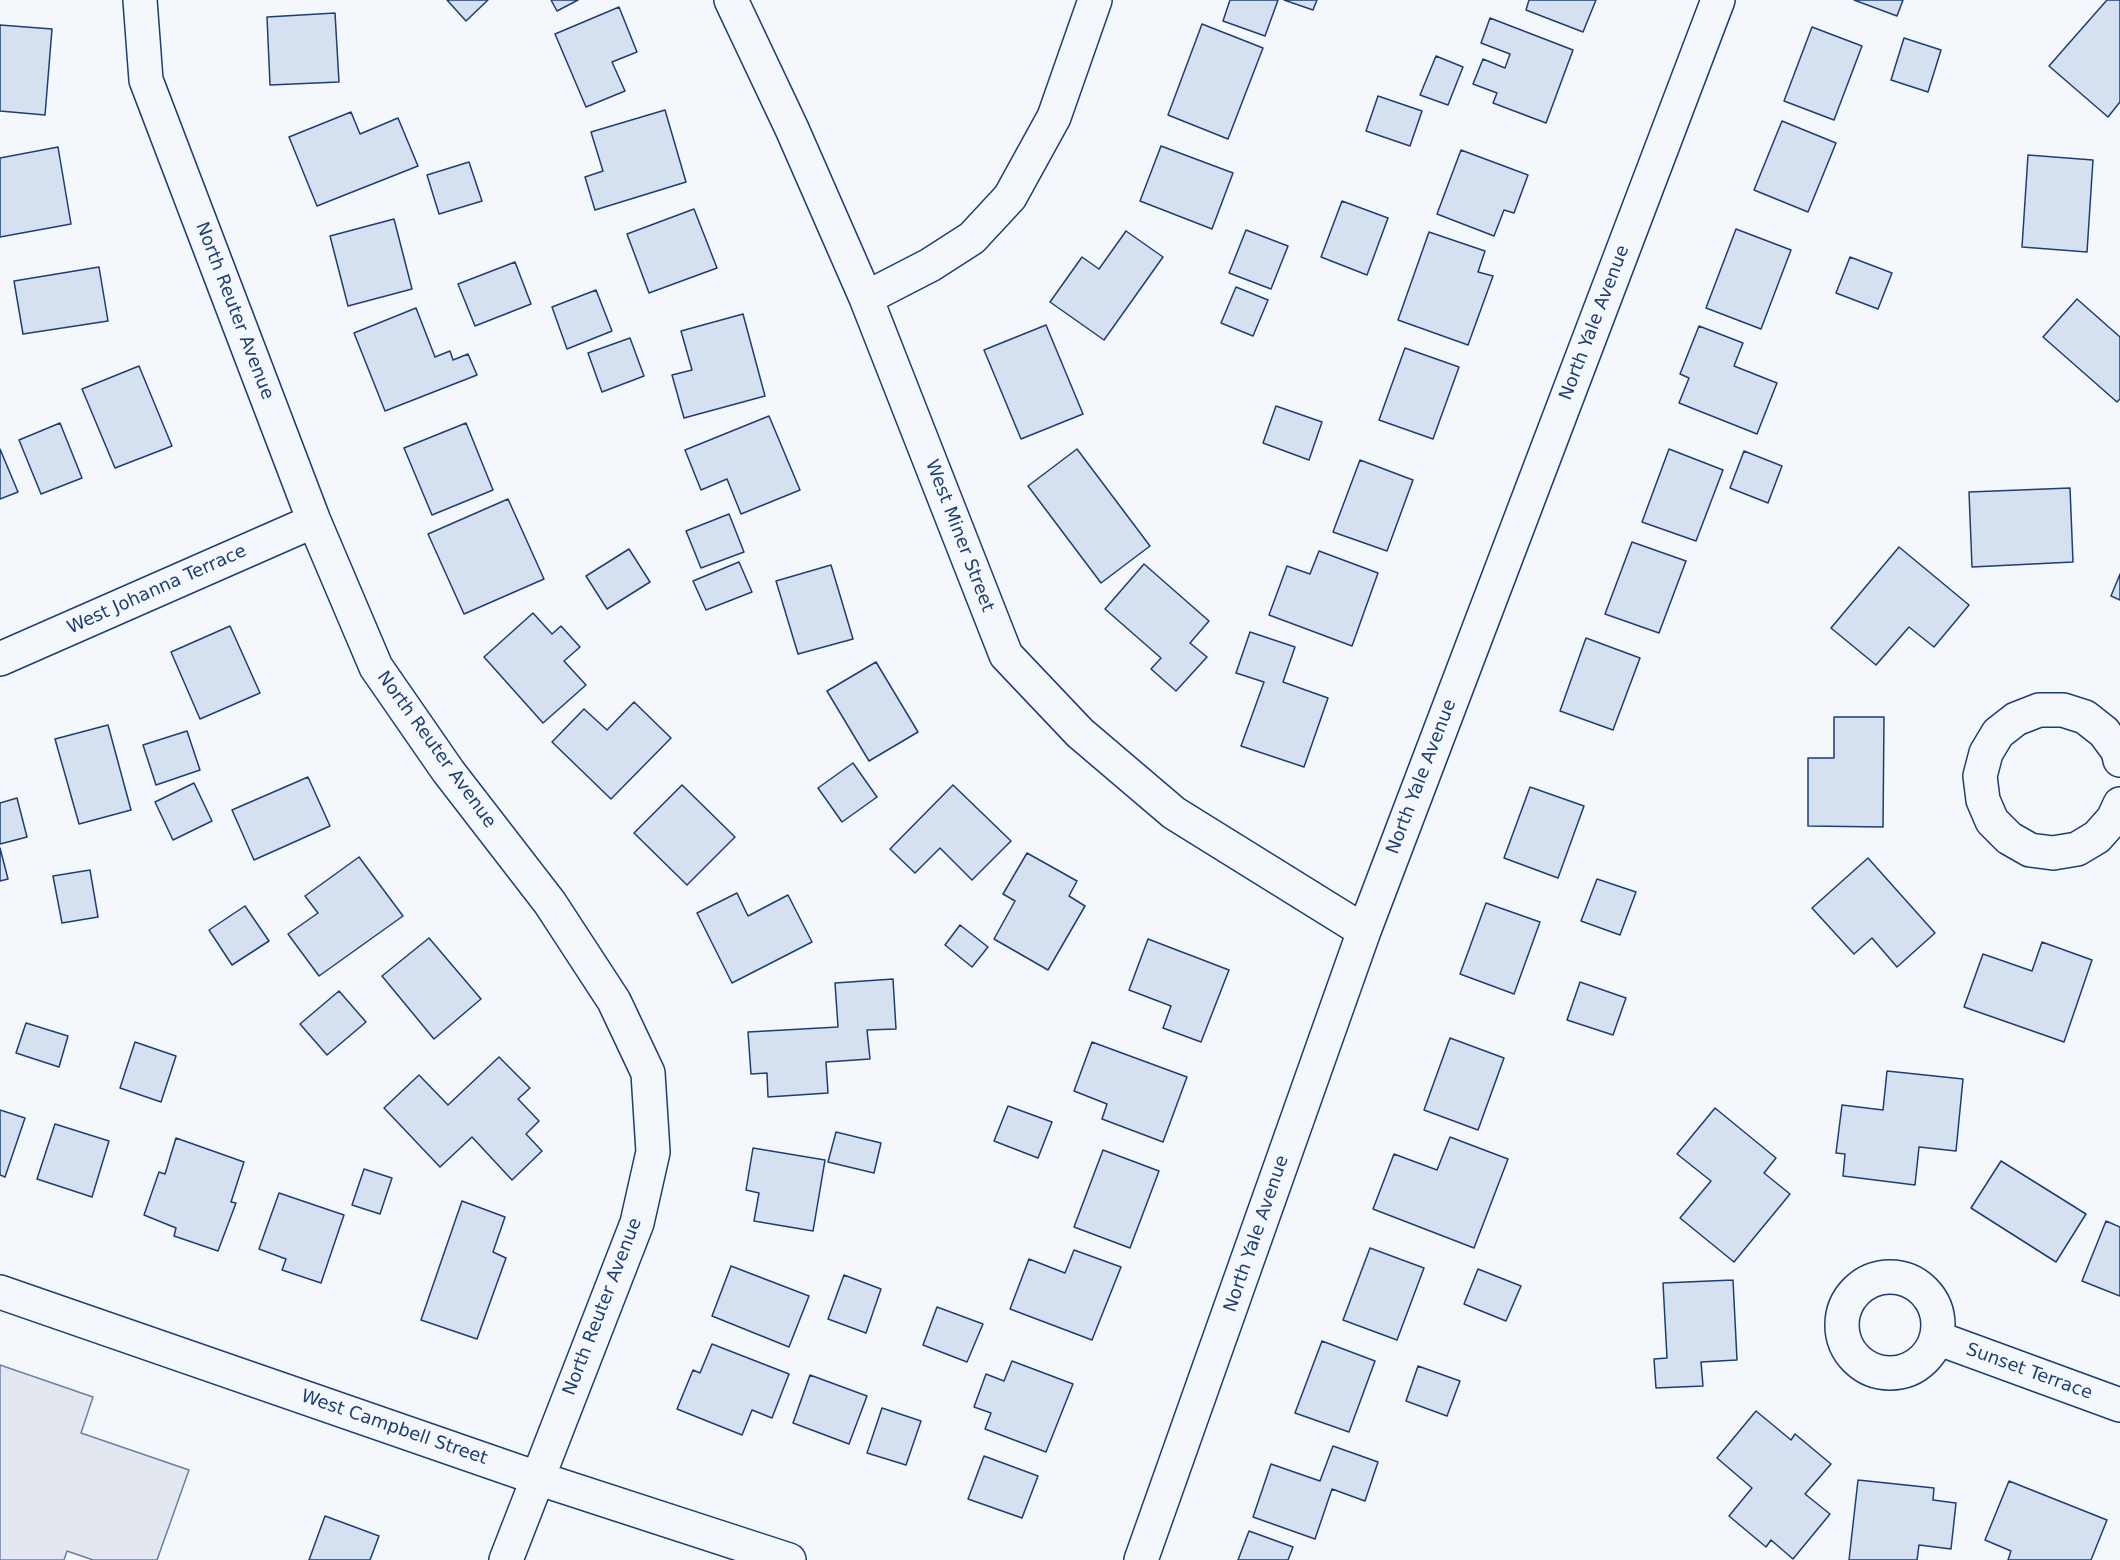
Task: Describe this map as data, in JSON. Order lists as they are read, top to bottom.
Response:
{
  "streets": {
    "street": [
      "North Reuter Avenue",
      "North Yale Avenue",
      "West Miner Street",
      "West Johanna Terrace",
      "Sunset Terrace",
      "West Campbell Street"
    ]
  },
  "crossings": [
    ["North Reuter Avenue", "West Johanna Terrace"],
    ["North Reuter Avenue", "West Campbell Street"],
    ["North Yale Avenue", "West Miner Street"]
  ]
}
